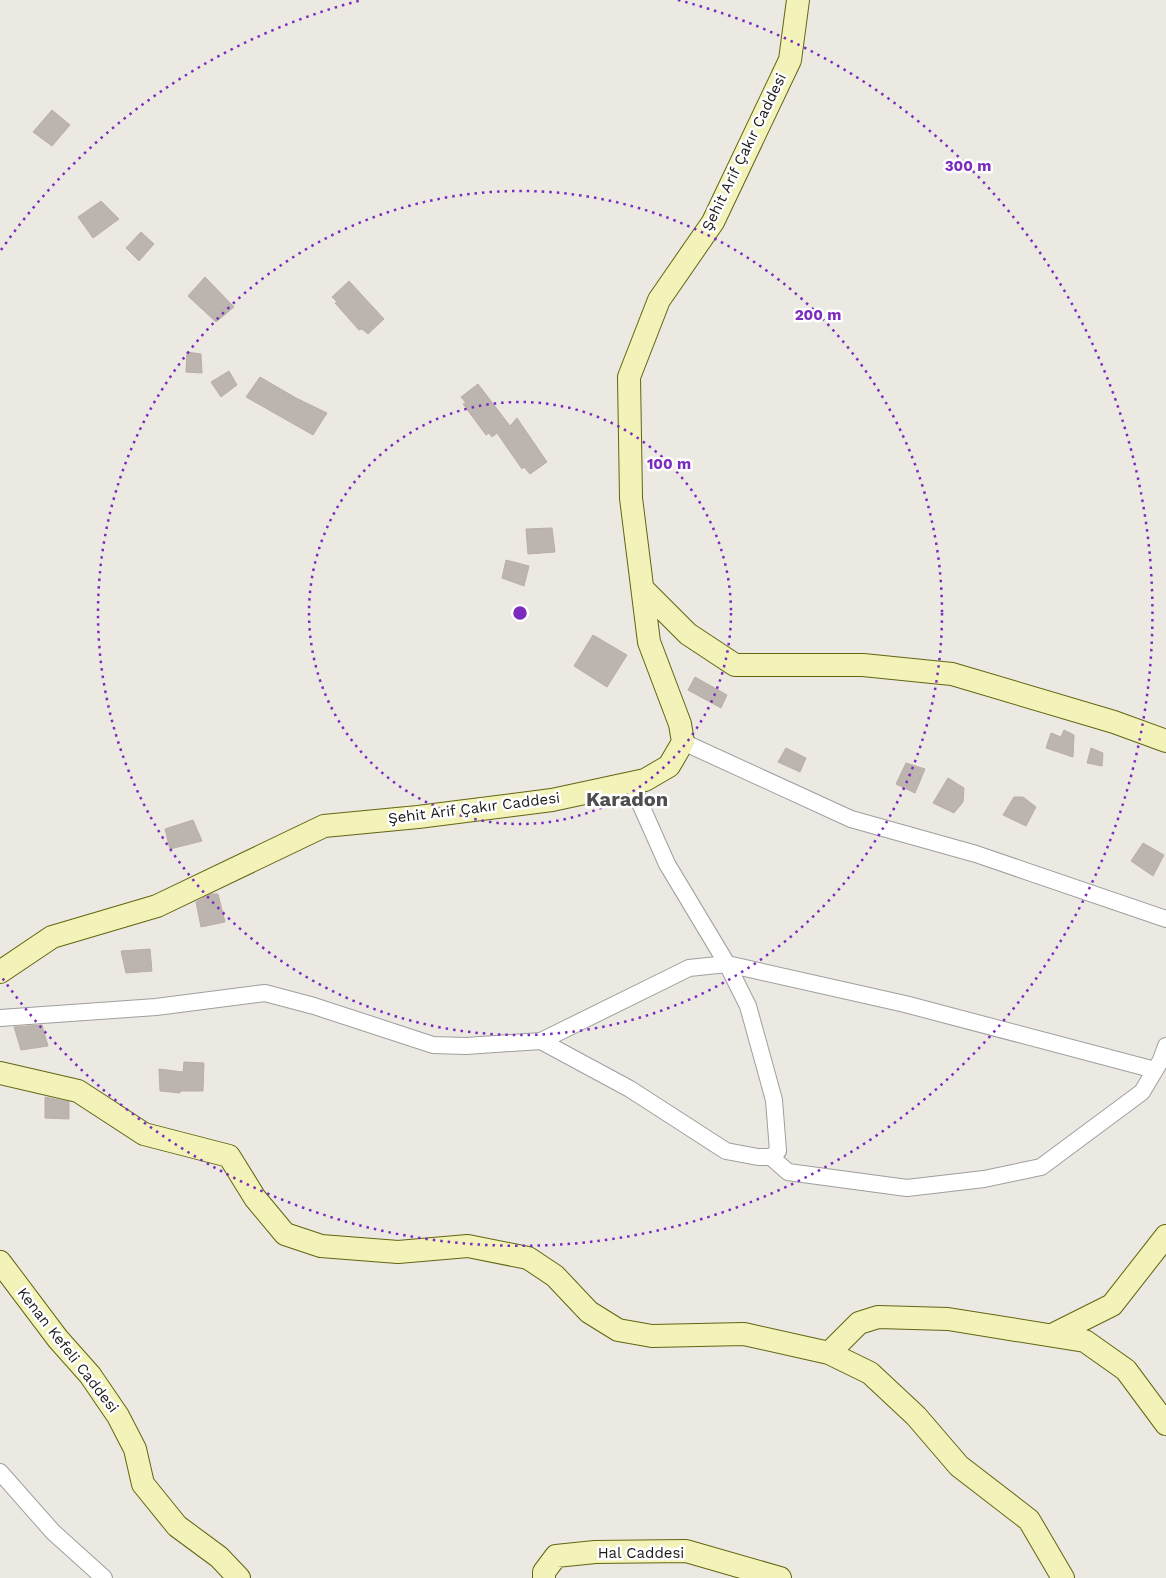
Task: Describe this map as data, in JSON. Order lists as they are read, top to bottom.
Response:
{
  "streets": {
    "street": ["Şehit Arif Çakır Caddesi", "Kenan Kefeli Caddesi", "Hal Caddesi"]
  },
  "districts": ["Karadon"],
  "rings": ["300 m", "200 m", "100 m"]
}
